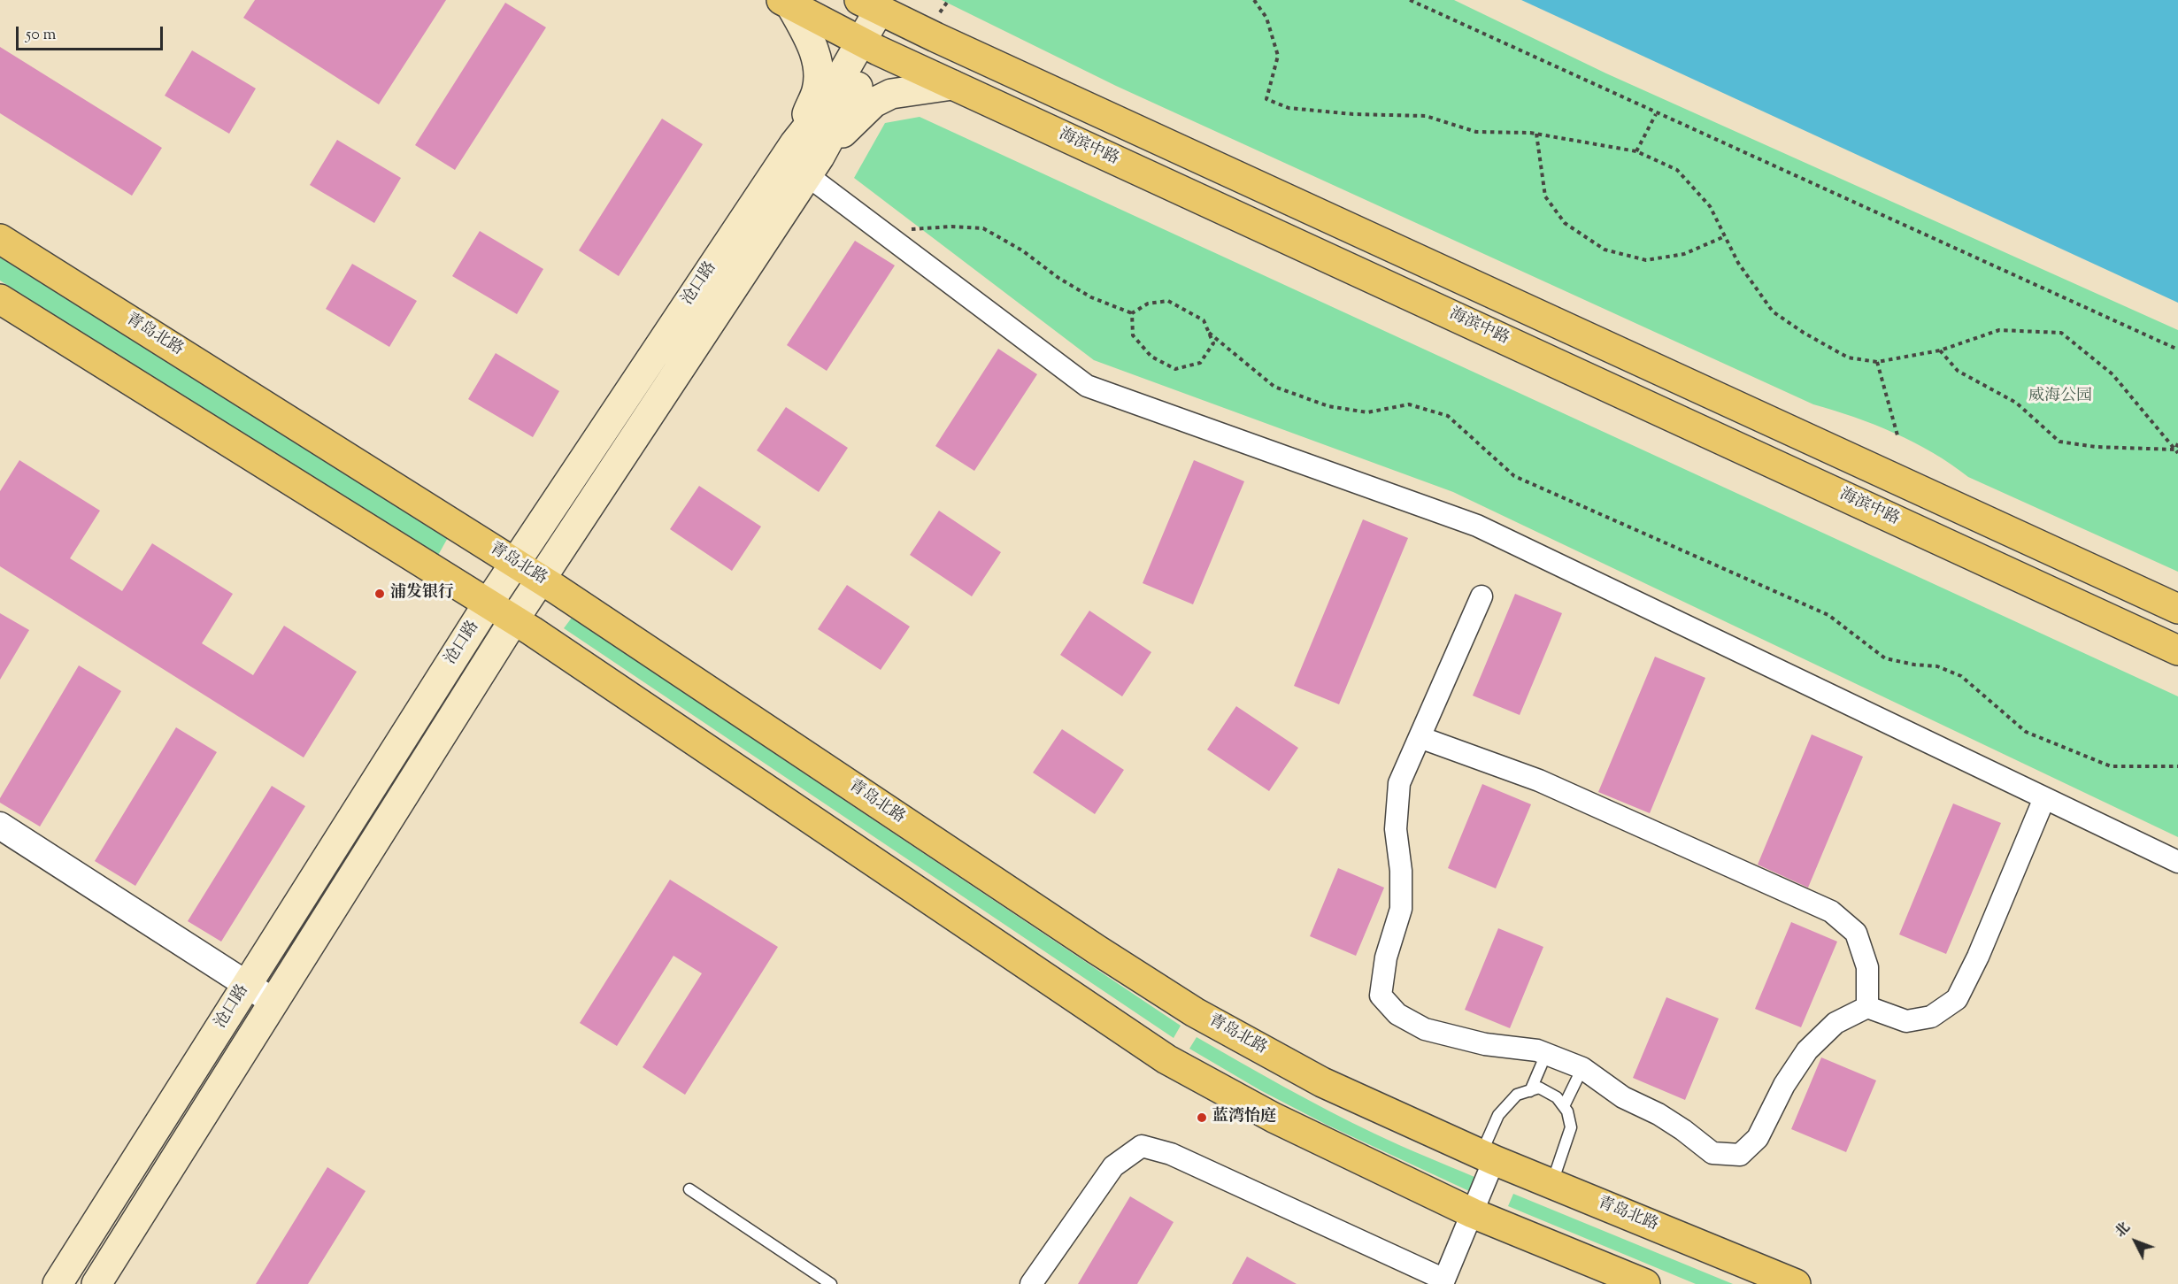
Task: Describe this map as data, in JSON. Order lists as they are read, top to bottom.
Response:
{
  "streets": {
    "main road": ["海滨中路", "沧口路", "青岛北路"]
  },
  "crossings": [
    ["海滨中路", "沧口路"],
    ["沧口路", "青岛北路"]
  ],
  "parks": ["威海公园"],
  "places": ["浦发银行", "蓝湾怡庭"],
  "scale_bar": "50 m",
  "north": "top left"
}
